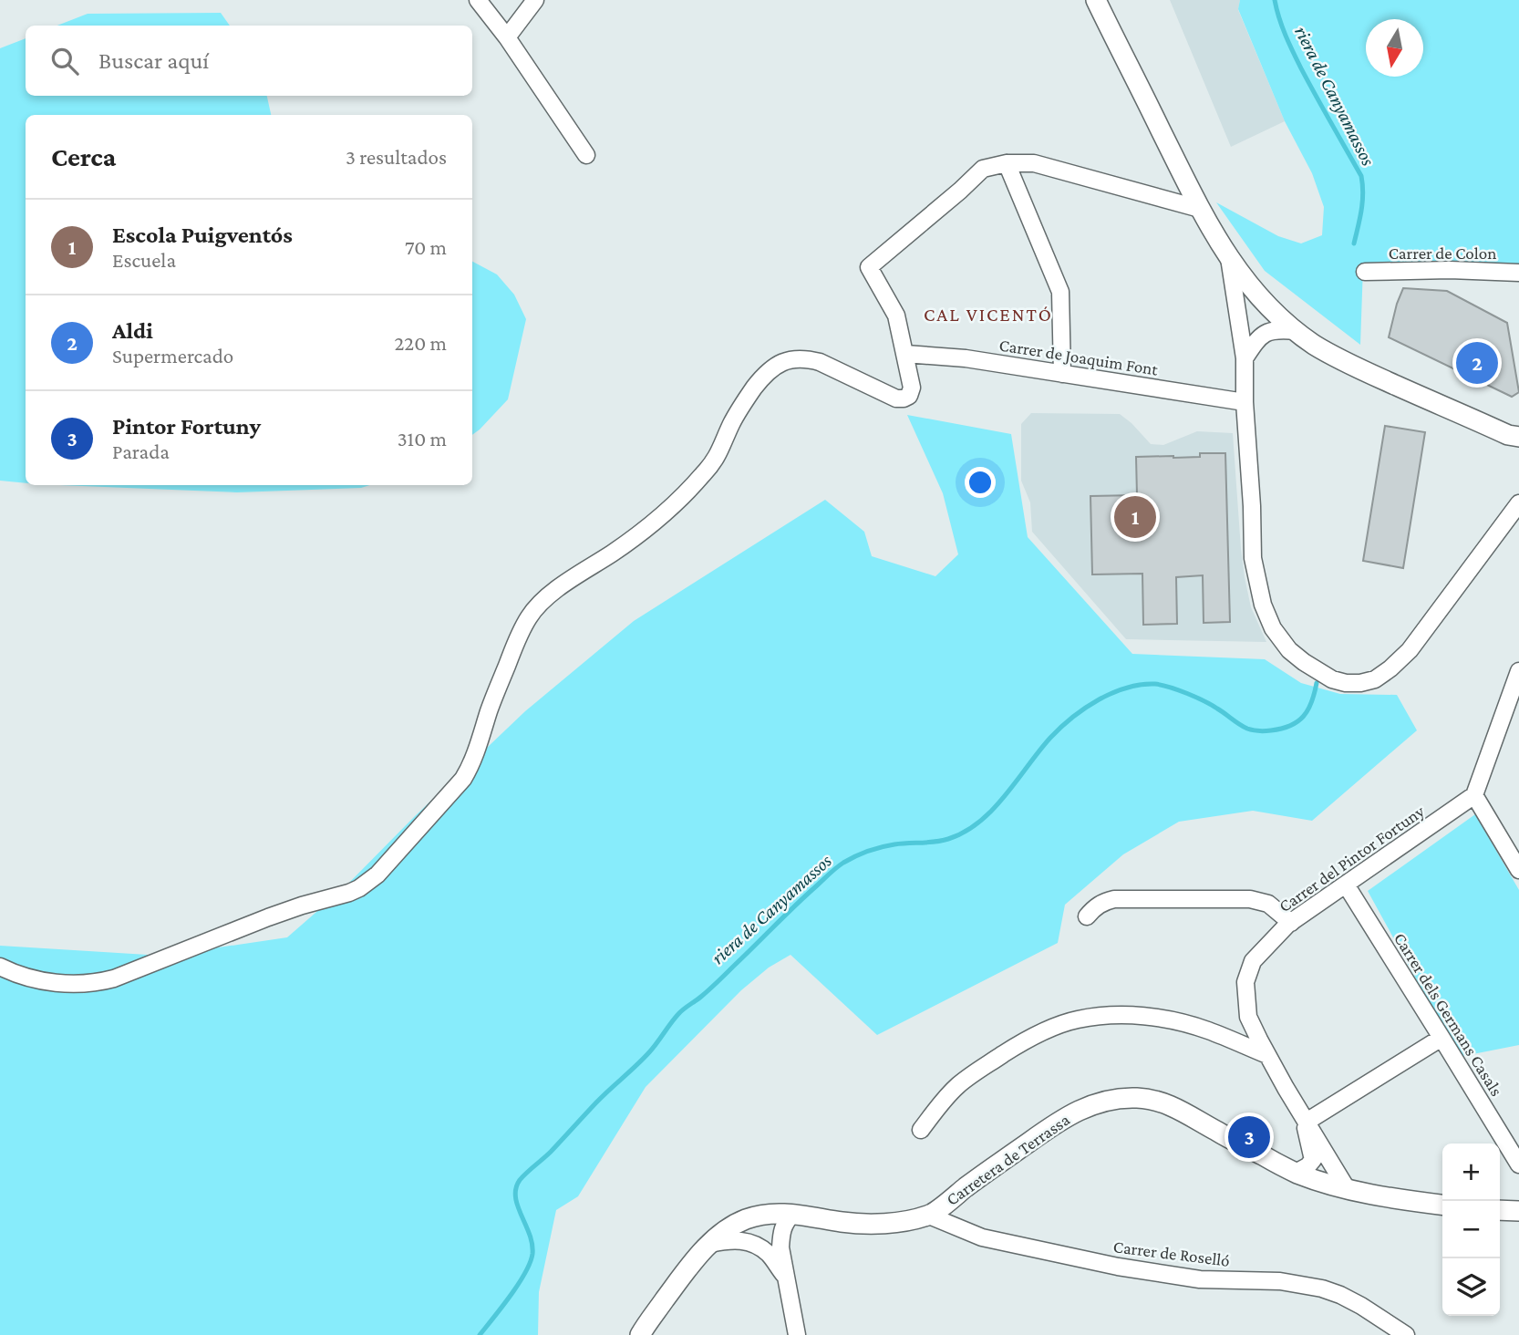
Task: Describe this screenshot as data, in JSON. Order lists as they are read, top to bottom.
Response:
{
  "streets": {
    "street": [
      "Carrer de Colon",
      "Carrer de Joaquim Font",
      "Carrer del Pintor Fortuny",
      "Carrer dels Germans Casals",
      "Carretera de Terrassa",
      "Carrer de Roselló"
    ]
  },
  "crossings": [
    ["Carrer del Pintor Fortuny", "Carrer dels Germans Casals"],
    ["Carrer del Pintor Fortuny", "Carretera de Terrassa"],
    ["Carretera de Terrassa", "Carrer de Roselló"]
  ],
  "districts": ["CAL VICENTÓ"],
  "water": ["riera de Canyamassos"],
  "north": "bottom",
  "page": {
    "search": "Buscar aquí",
    "heading": ["Cerca", "3 resultados"],
    "list": [
      {
        "mark": "1",
        "name": "Escola Puigventós",
        "note": "Escuela",
        "value": "70 m"
      },
      {
        "mark": "2",
        "name": "Aldi",
        "note": "Supermercado",
        "value": "220 m"
      },
      {
        "mark": "3",
        "name": "Pintor Fortuny",
        "note": "Parada",
        "value": "310 m"
      }
    ],
    "pins": ["2", "1", "3"],
    "map_buttons": ["+", "−"]
  }
}
